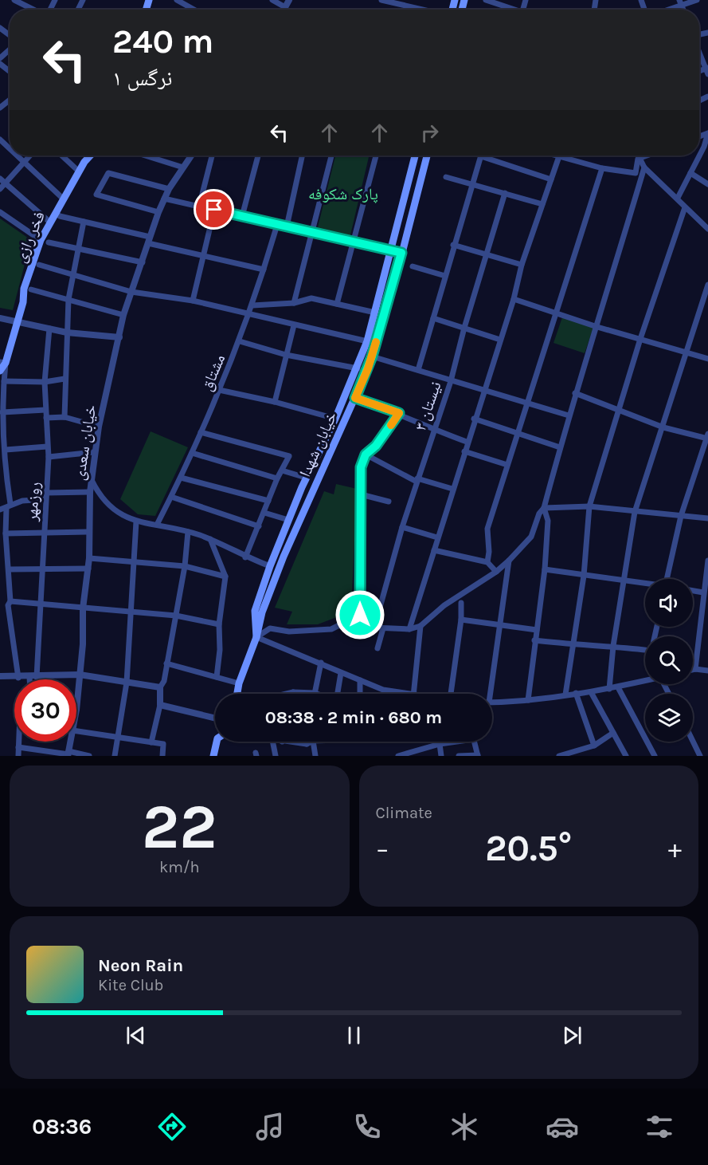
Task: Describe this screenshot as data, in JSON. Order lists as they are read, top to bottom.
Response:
{
  "streets": {
    "main road": ["فخر رازی", "خیابان شهدا"],
    "street": [
      "مشتاق",
      "نیستان ۳",
      "خیابان سعدی",
      "روزمهر"
    ]
  },
  "parks": ["پارک شکوفه"],
  "page": {
    "turn": ["240 m", "نرگس ۱"],
    "limit": "30",
    "trip": "08:38 · 2 min · 680 m",
    "tile": [
      ["22", "km/h"],
      "Climate"
    ],
    "heat": ["−", "20.5°", "+"],
    "song": ["Neon Rain", "Kite Club"],
    "tabs": "08:36"
  }
}
